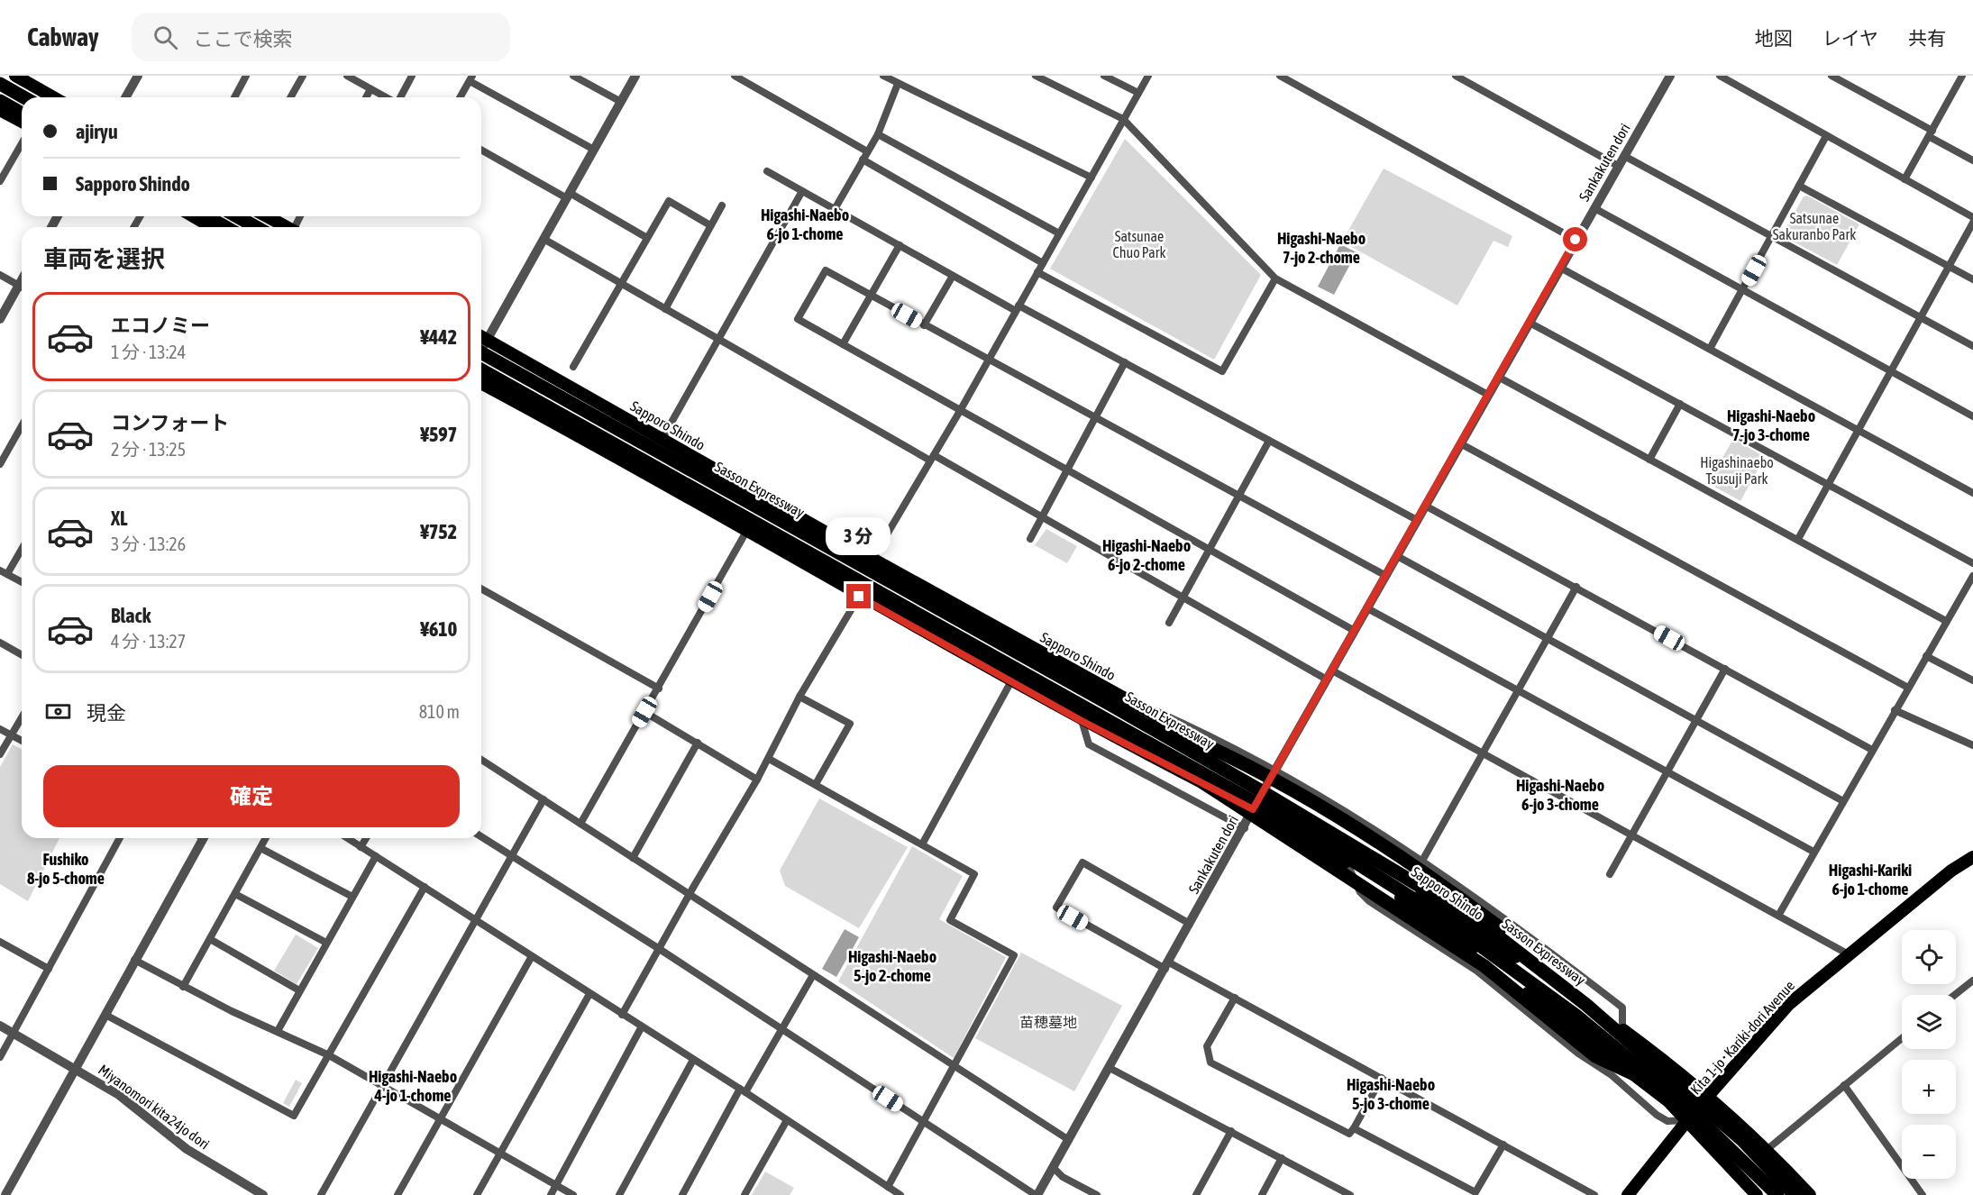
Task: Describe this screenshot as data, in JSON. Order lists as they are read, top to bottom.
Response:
{
  "streets": {
    "highway": ["Sapporo Shindo", "Sasson Expressway", "Kita 1-jo･Kariki-dori Avenue"],
    "street": ["Sankakuten dori", "Miyanomori kita24jo dori"]
  },
  "crossings": [
    ["Sankakuten dori", "Sapporo Shindo"],
    ["Sapporo Shindo", "Kita 1-jo･Kariki-dori Avenue"]
  ],
  "districts": [
    "Higashi-Naebo 6-jo 1-chome",
    "Higashi-Naebo 7-jo 2-chome",
    "Higashi-Naebo 7-jo 3-chome",
    "Higashi-Naebo 6-jo 2-chome",
    "Higashi-Naebo 6-jo 3-chome",
    "Fushiko 8-jo 5-chome",
    "Higashi-Kariki 6-jo 1-chome",
    "Higashi-Naebo 5-jo 2-chome",
    "Higashi-Naebo 4-jo 1-chome",
    "Higashi-Naebo 5-jo 3-chome"
  ],
  "parks": [
    "Satsunae Sakuranbo Park",
    "Satsunae Chuo Park",
    "Higashinaebo Tsusuji Park",
    "苗穂墓地"
  ],
  "page": {
    "header": "Cabway",
    "search": "ここで検索",
    "nav": ["地図", "レイヤ", "共有"],
    "banner": ["ajiryu", "Sapporo Shindo"],
    "heading": "車両を選択",
    "list": [
      {
        "name": "エコノミー",
        "note": "1 分 · 13:24",
        "value": "¥442"
      },
      {
        "name": "コンフォート",
        "note": "2 分 · 13:25",
        "value": "¥597"
      },
      {
        "name": "XL",
        "note": "3 分 · 13:26",
        "value": "¥752"
      },
      {
        "name": "Black",
        "note": "4 分 · 13:27",
        "value": "¥610"
      }
    ],
    "bubble": "3 分",
    "pay": ["現金", "810 m"],
    "buttons": "確定",
    "map_buttons": ["+", "−"]
  }
}
